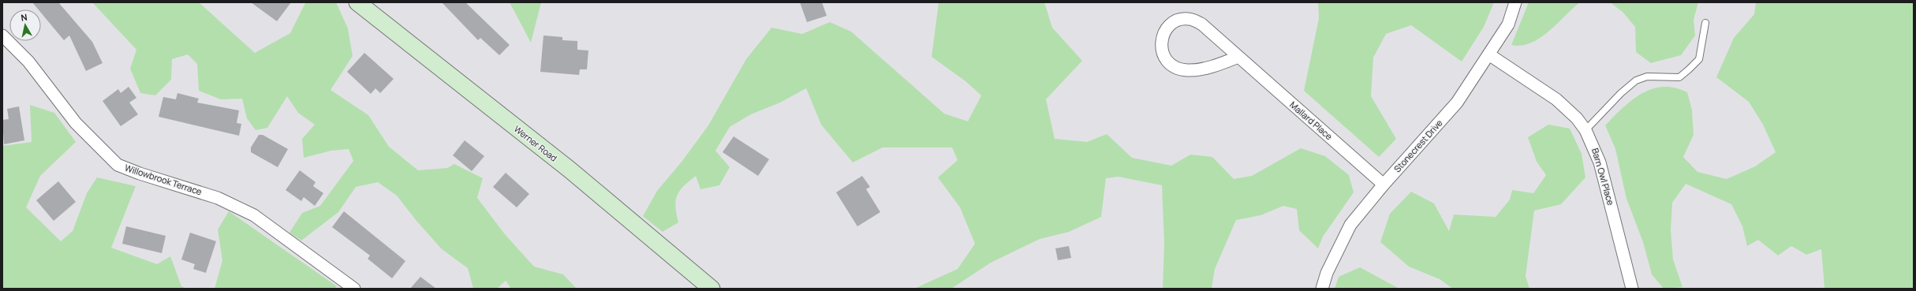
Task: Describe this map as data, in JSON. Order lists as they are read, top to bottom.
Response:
{
  "streets": {
    "street": [
      "Mallard Place",
      "Werner Road",
      "Stonecrest Drive",
      "Barn Owl Place",
      "Willowbrook Terrace"
    ]
  },
  "crossings": [
    ["Mallard Place", "Stonecrest Drive"],
    ["Stonecrest Drive", "Barn Owl Place"]
  ],
  "north": "top"
}
